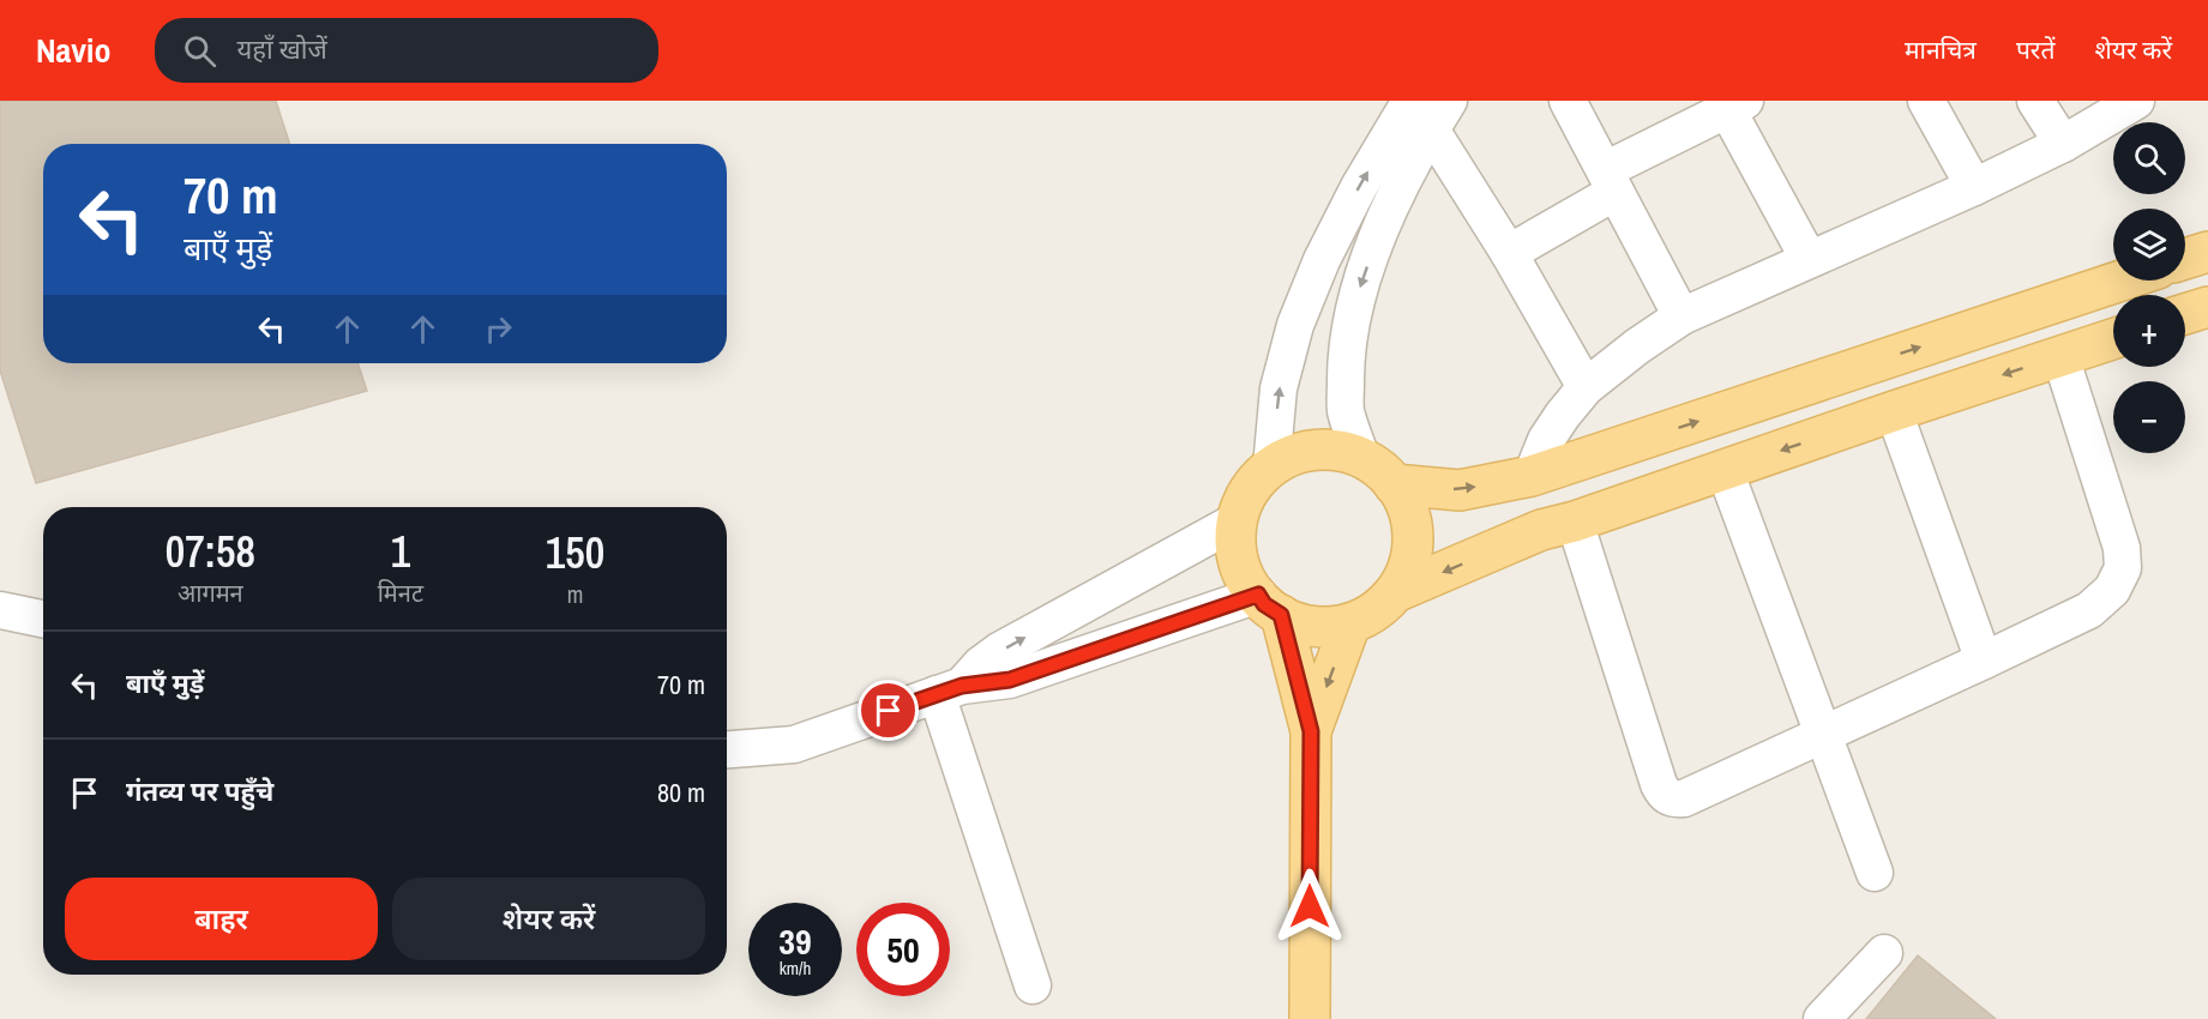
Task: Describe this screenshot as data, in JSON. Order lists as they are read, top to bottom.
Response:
{
  "page": {
    "header": "Navio",
    "search": "यहाँ खोजें",
    "nav": ["मानचित्र", "परतें", "शेयर करें"],
    "map_buttons": ["+", "−"],
    "turn": ["70 m", "बाएँ मुड़ें"],
    "eta": [
      "07:58",
      "आगमन",
      "1",
      "मिनट",
      "150",
      "m"
    ],
    "list": [
      {
        "name": "बाएँ मुड़ें",
        "value": "70 m"
      },
      {
        "name": "गंतव्य पर पहुँचे",
        "value": "80 m"
      }
    ],
    "buttons": ["बाहर", "शेयर करें"],
    "speed": "39 km/h",
    "limit": "50"
  }
}
